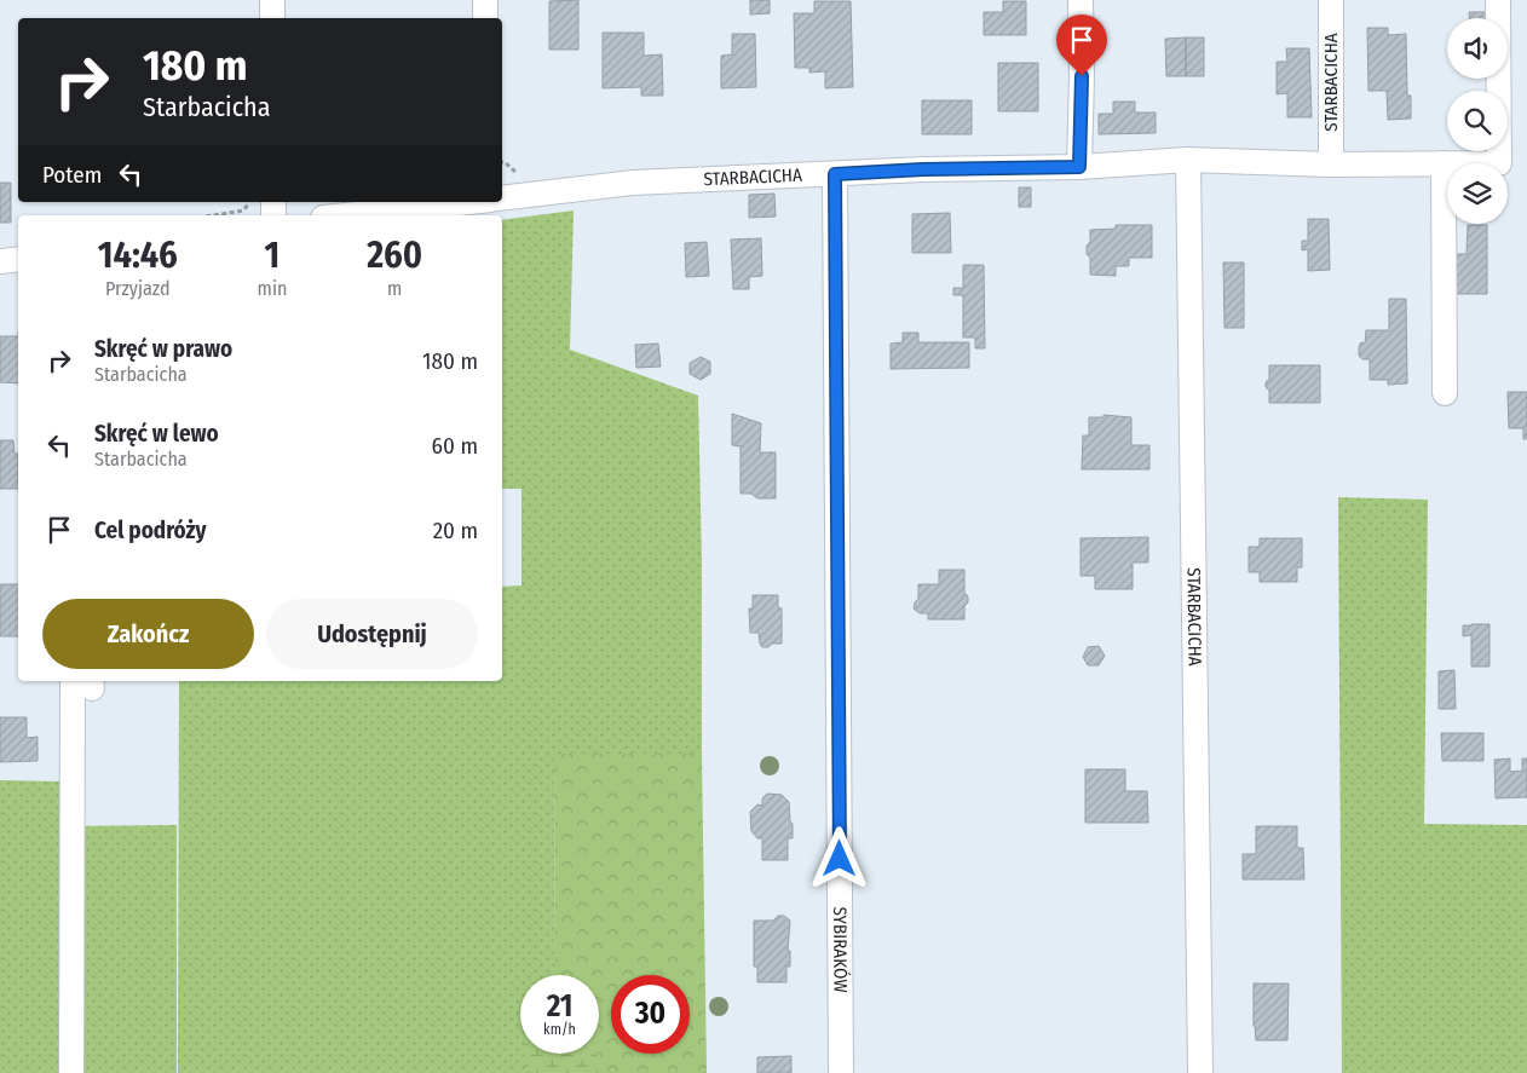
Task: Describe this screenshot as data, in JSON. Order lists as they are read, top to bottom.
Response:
{
  "streets": {
    "street": ["STARBACICHA", "SYBIRAKÓW"]
  },
  "crossings": [
    ["STARBACICHA", "SYBIRAKÓW"]
  ],
  "page": {
    "turn": ["180 m", "Starbacicha"],
    "then": "Potem",
    "eta": [
      "14:46",
      "Przyjazd",
      "1",
      "min",
      "260",
      "m"
    ],
    "list": [
      {
        "name": "Skręć w prawo",
        "note": "Starbacicha",
        "value": "180 m"
      },
      {
        "name": "Skręć w lewo",
        "note": "Starbacicha",
        "value": "60 m"
      },
      {
        "name": "Cel podróży",
        "value": "20 m"
      }
    ],
    "buttons": ["Zakończ", "Udostępnij"],
    "speed": "21 km/h",
    "limit": "30"
  }
}
